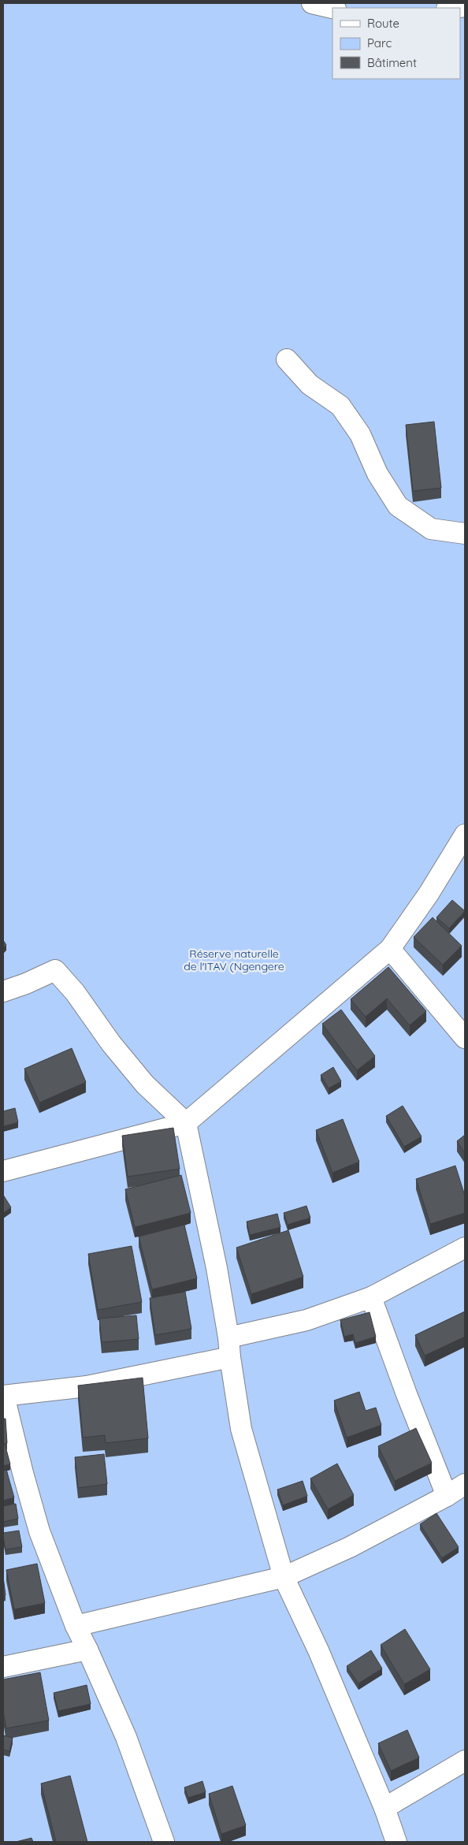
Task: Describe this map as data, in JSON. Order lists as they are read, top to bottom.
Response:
{
  "parks": ["Réserve naturelle de l'ITAV (Ngengere"],
  "legend": ["Route", "Parc", "Bâtiment"]
}
